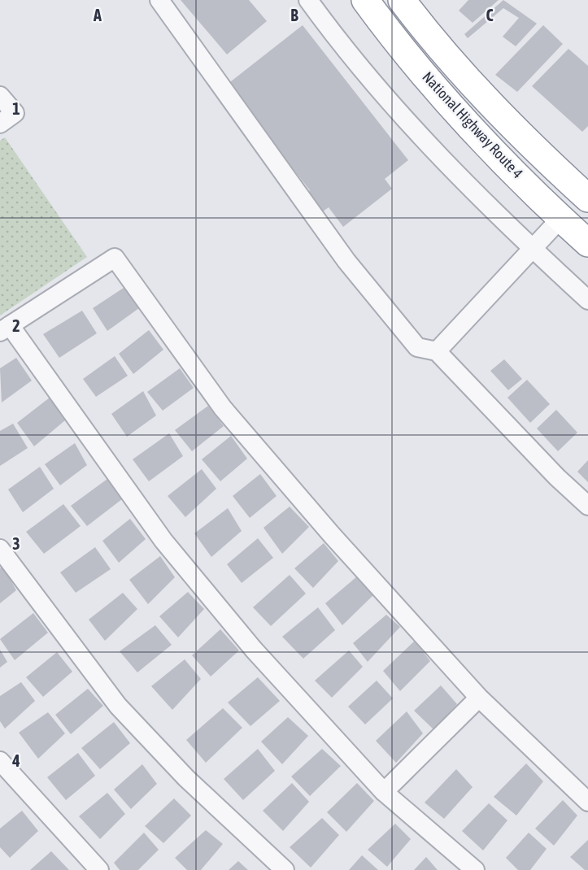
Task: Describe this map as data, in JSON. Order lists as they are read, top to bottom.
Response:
{
  "streets": {
    "highway": ["National Highway Route 4"]
  },
  "grid": {
    "columns": ["A", "B", "C"],
    "rows": [
      "1",
      "2",
      "3",
      "4"
    ]
  }
}
